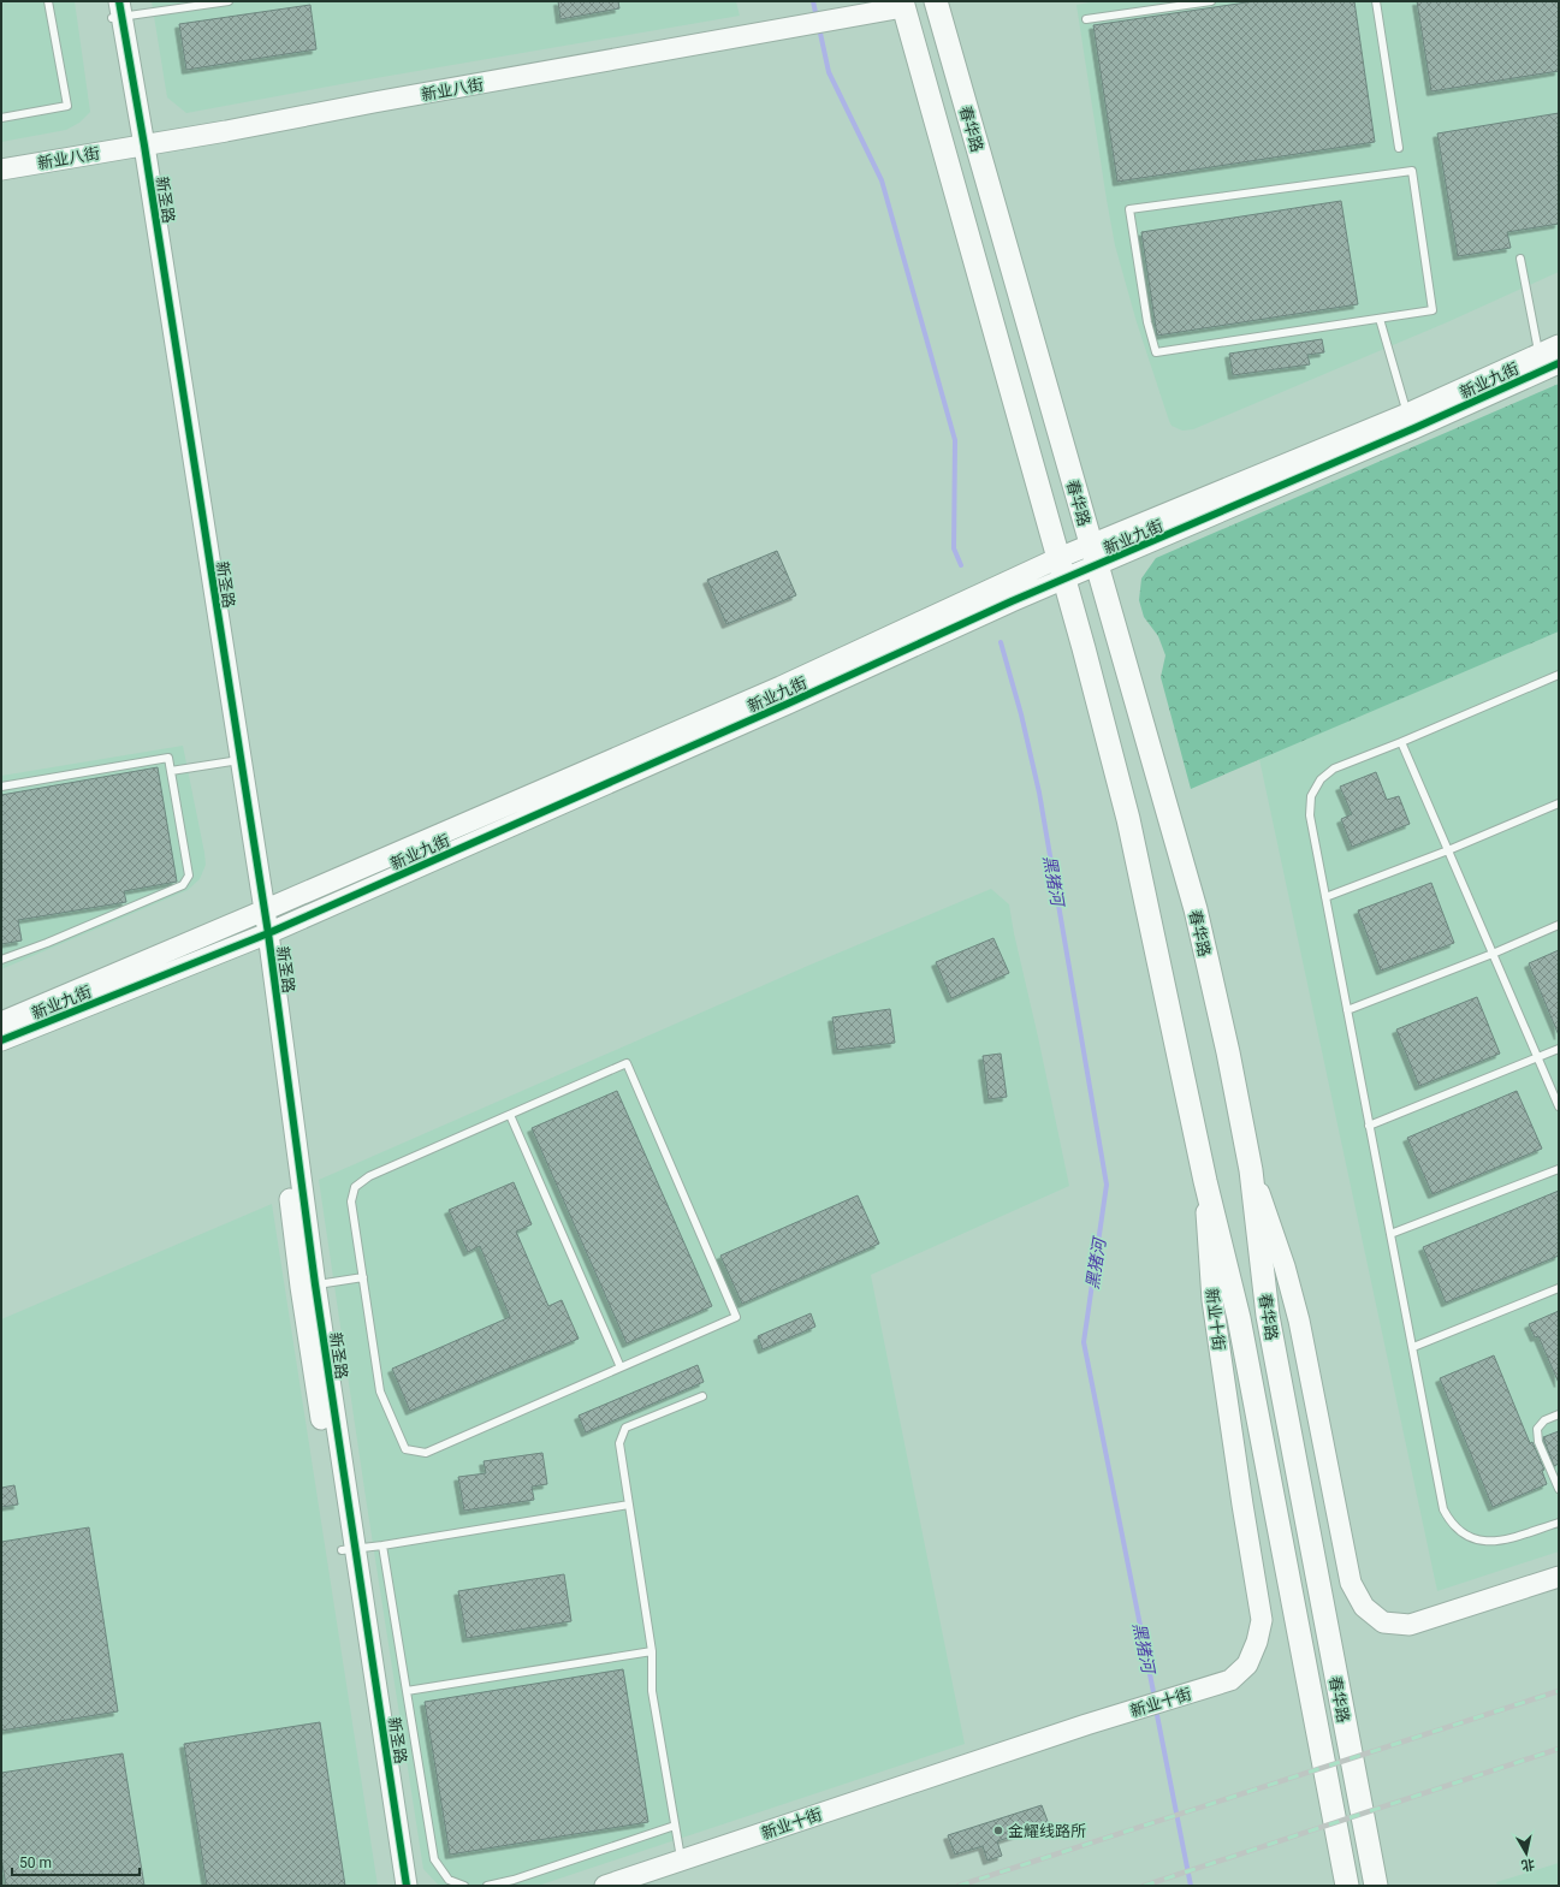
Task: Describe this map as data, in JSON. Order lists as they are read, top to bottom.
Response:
{
  "streets": {
    "main road": ["春华路"],
    "street": [
      "新业八街",
      "新圣路",
      "新业九街",
      "新业十街"
    ]
  },
  "crossings": [
    ["新业八街", "春华路"],
    ["新业八街", "新圣路"],
    ["春华路", "新业九街"],
    ["春华路", "新业十街"],
    ["新圣路", "新业九街"]
  ],
  "water": ["黑猪河"],
  "places": ["金耀线路所"],
  "scale_bar": "50 m",
  "north": "bottom"
}
